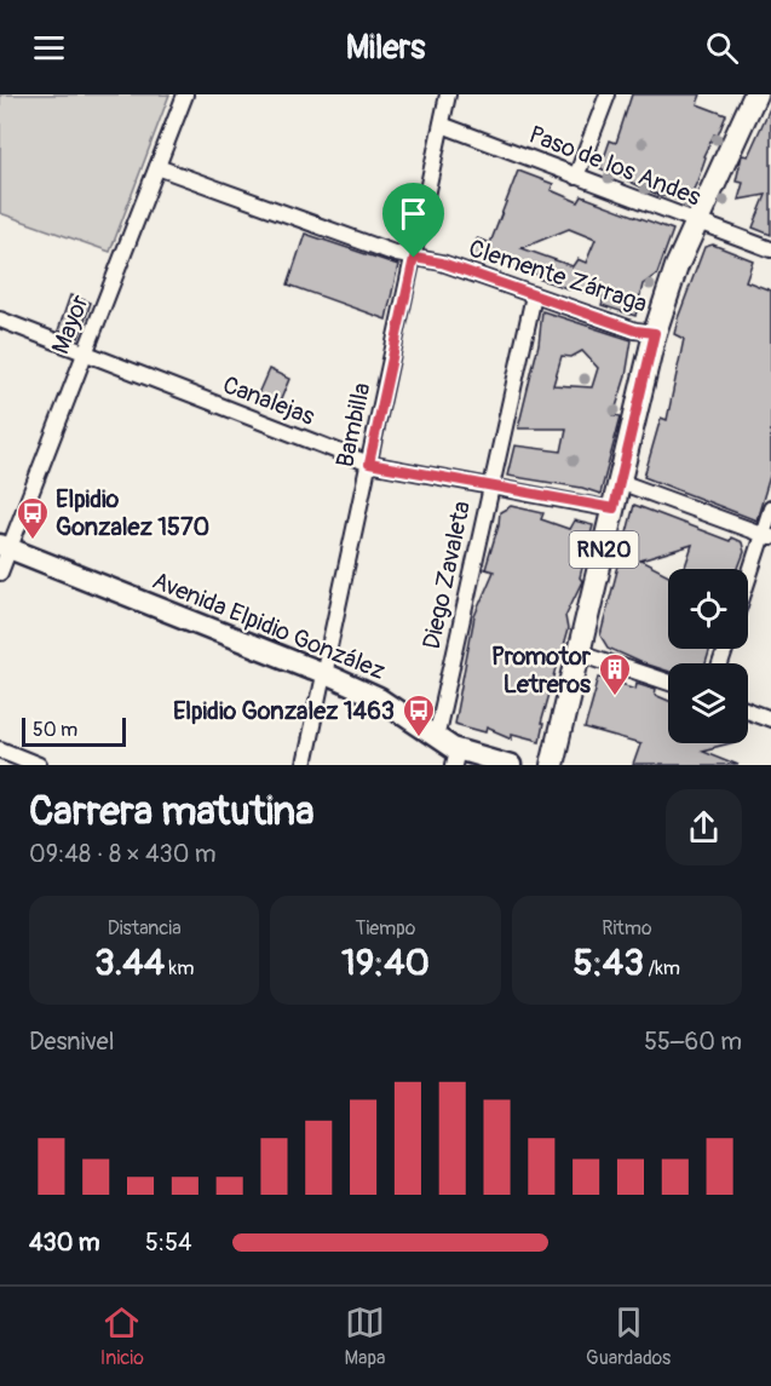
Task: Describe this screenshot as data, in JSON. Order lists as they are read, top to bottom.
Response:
{
  "streets": {
    "main road": ["RN20", "Avenida Elpidio González"],
    "street": [
      "Paso de los Andes",
      "Clemente Zárraga",
      "Mayor",
      "Canalejas",
      "Bambilla",
      "Diego Zavaleta"
    ]
  },
  "crossings": [
    ["Paso de los Andes", "Bambilla"],
    ["Paso de los Andes", "RN20"],
    ["Clemente Zárraga", "Mayor"],
    ["Clemente Zárraga", "Bambilla"],
    ["Clemente Zárraga", "RN20"],
    ["Clemente Zárraga", "Diego Zavaleta"],
    ["Mayor", "Canalejas"],
    ["Mayor", "Avenida Elpidio González"],
    ["Canalejas", "Bambilla"],
    ["Canalejas", "RN20"],
    ["Canalejas", "Diego Zavaleta"],
    ["Bambilla", "Avenida Elpidio González"],
    ["Diego Zavaleta", "Avenida Elpidio González"]
  ],
  "places": {
    "bus stop": ["Elpidio Gonzalez 1570", "Elpidio Gonzalez 1463"],
    "building": ["Promotor Letreros"]
  },
  "scale_bar": "50 m",
  "page": {
    "header": "Milers",
    "scale": "50 m",
    "heading": ["Carrera matutina", "09:48 · 8 × 430 m"],
    "stats": [
      ["Distancia", "3.44 km"],
      ["Tiempo", "19:40"],
      ["Ritmo", "5:43 /km"]
    ],
    "chart": ["Desnivel", "55–60 m"],
    "list": [
      {
        "name": "430 m",
        "note": "5:54"
      }
    ],
    "tabs": ["Inicio", "Mapa", "Guardados"]
  }
}
